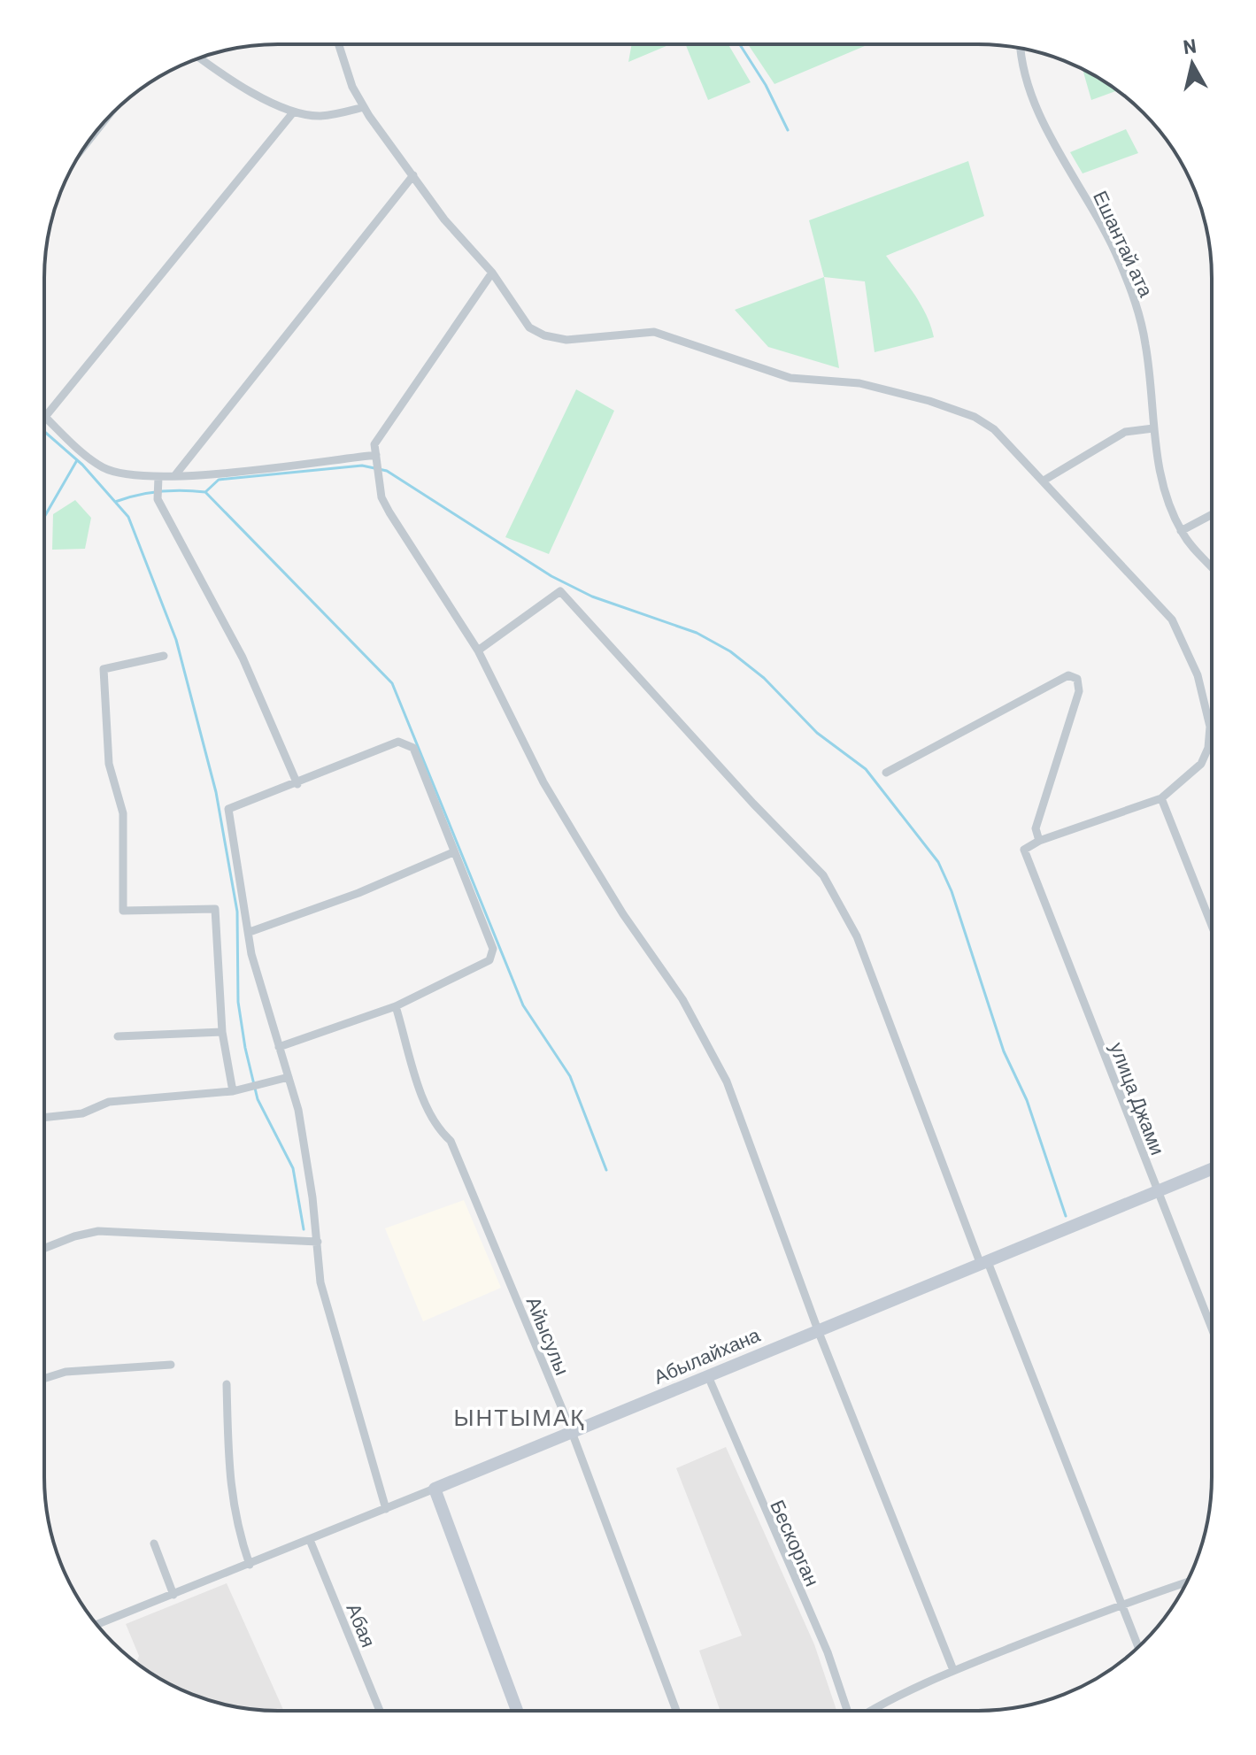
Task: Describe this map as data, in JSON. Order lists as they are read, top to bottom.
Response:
{
  "streets": {
    "main road": ["Абылайхана"],
    "street": [
      "Ешантай ата",
      "улица Джами",
      "Айысулы",
      "Бескорган",
      "Абая"
    ]
  },
  "crossings": [
    ["улица Джами", "Абылайхана"],
    ["Айысулы", "Абылайхана"],
    ["Абылайхана", "Бескорган"]
  ],
  "districts": ["ЫНТЫМАҚ"],
  "north": "top"
}
